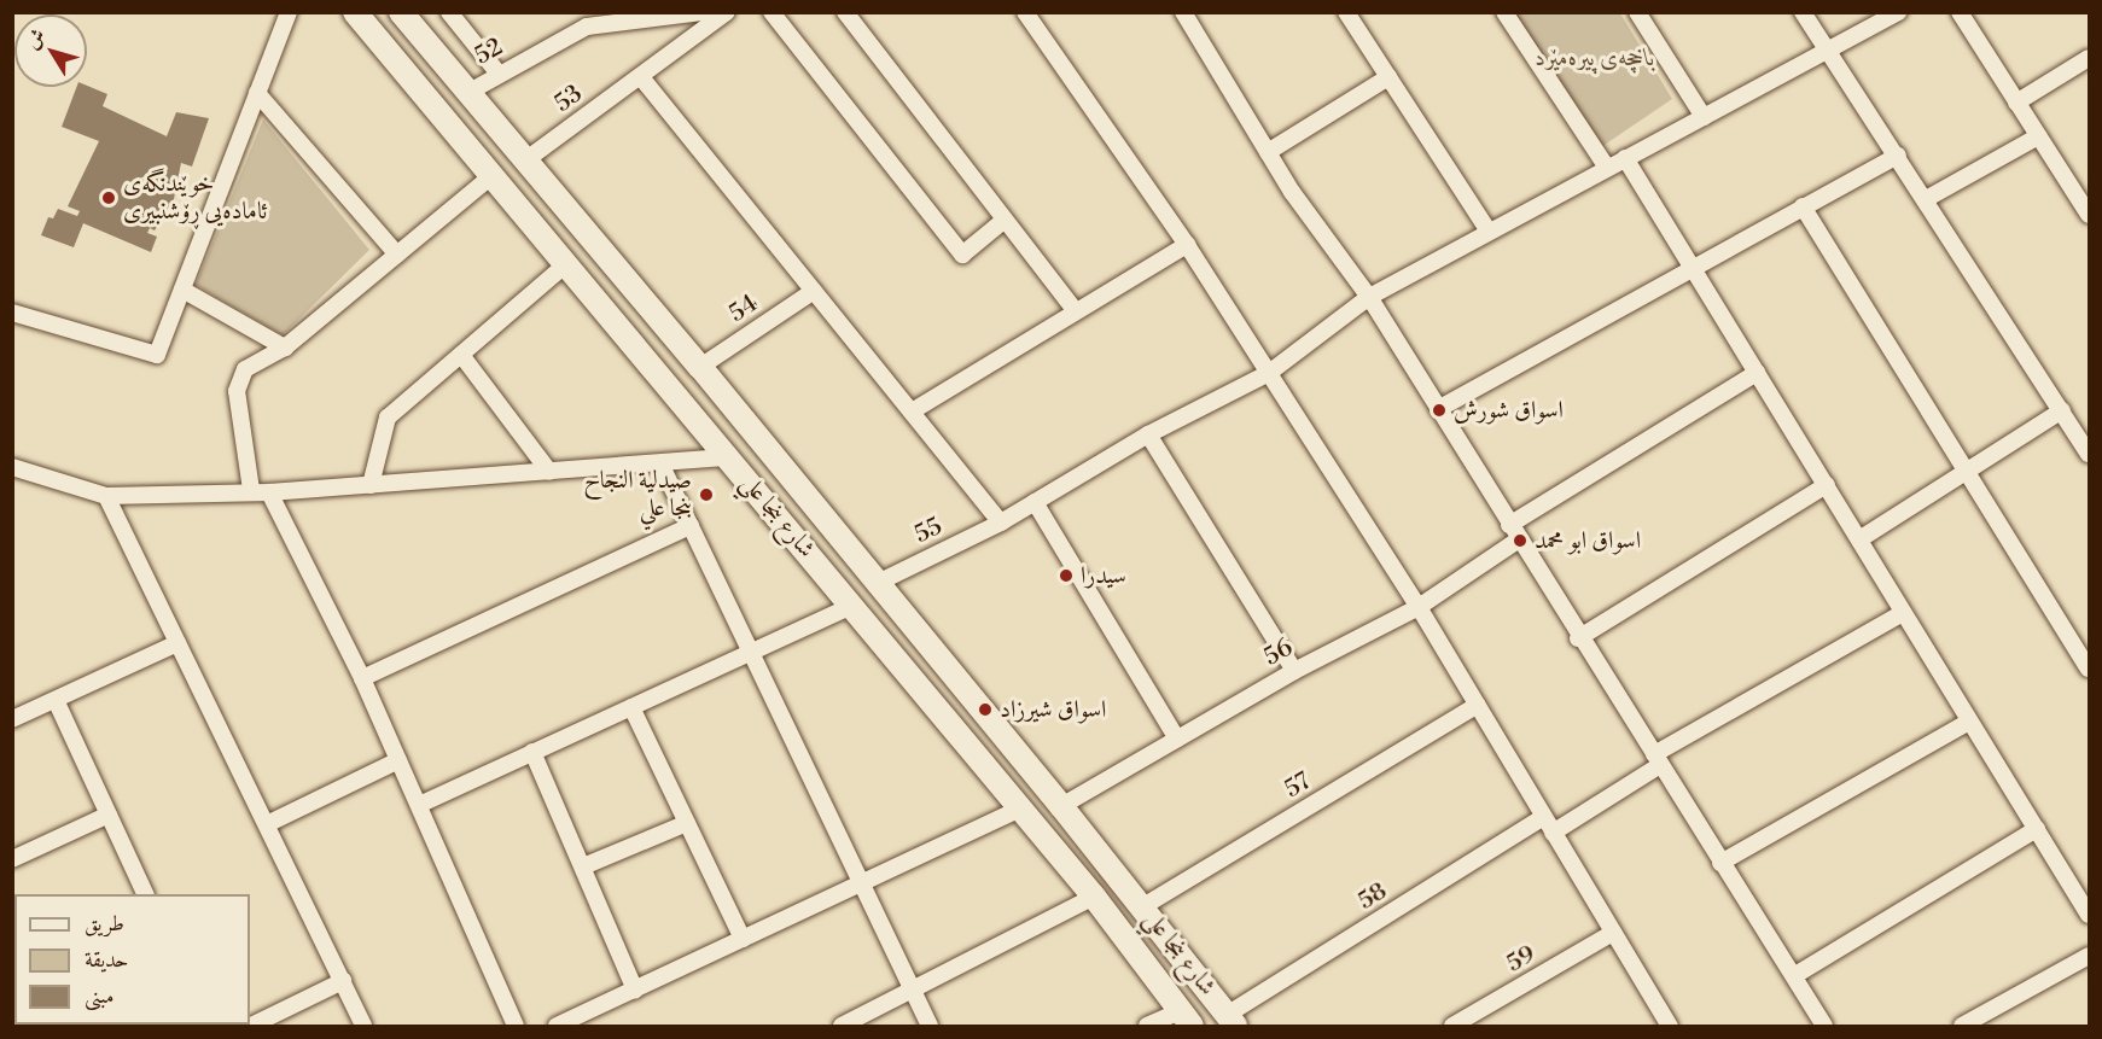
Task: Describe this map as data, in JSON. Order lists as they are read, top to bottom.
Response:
{
  "streets": {
    "main road": ["شارع بنجا علي"],
    "street": [
      "52",
      "53",
      "54",
      "55",
      "56",
      "57",
      "58",
      "59"
    ]
  },
  "crossings": [
    ["52", "شارع بنجا علي"],
    ["53", "شارع بنجا علي"],
    ["54", "شارع بنجا علي"],
    ["شارع بنجا علي", "55"],
    ["شارع بنجا علي", "56"],
    ["شارع بنجا علي", "57"],
    ["شارع بنجا علي", "58"]
  ],
  "parks": ["باخچەی پیرەمێرد"],
  "places": [
    "خوێندنگەی ئامادەیی ڕۆشنبیری",
    "اسواق شورش",
    "صيدلية النجاح بنجا علي",
    "اسواق ابو محمد",
    "سيدرا",
    "اسواق شيرزاد"
  ],
  "legend": ["طريق", "حديقة", "مبنى"],
  "north": "top left"
}
